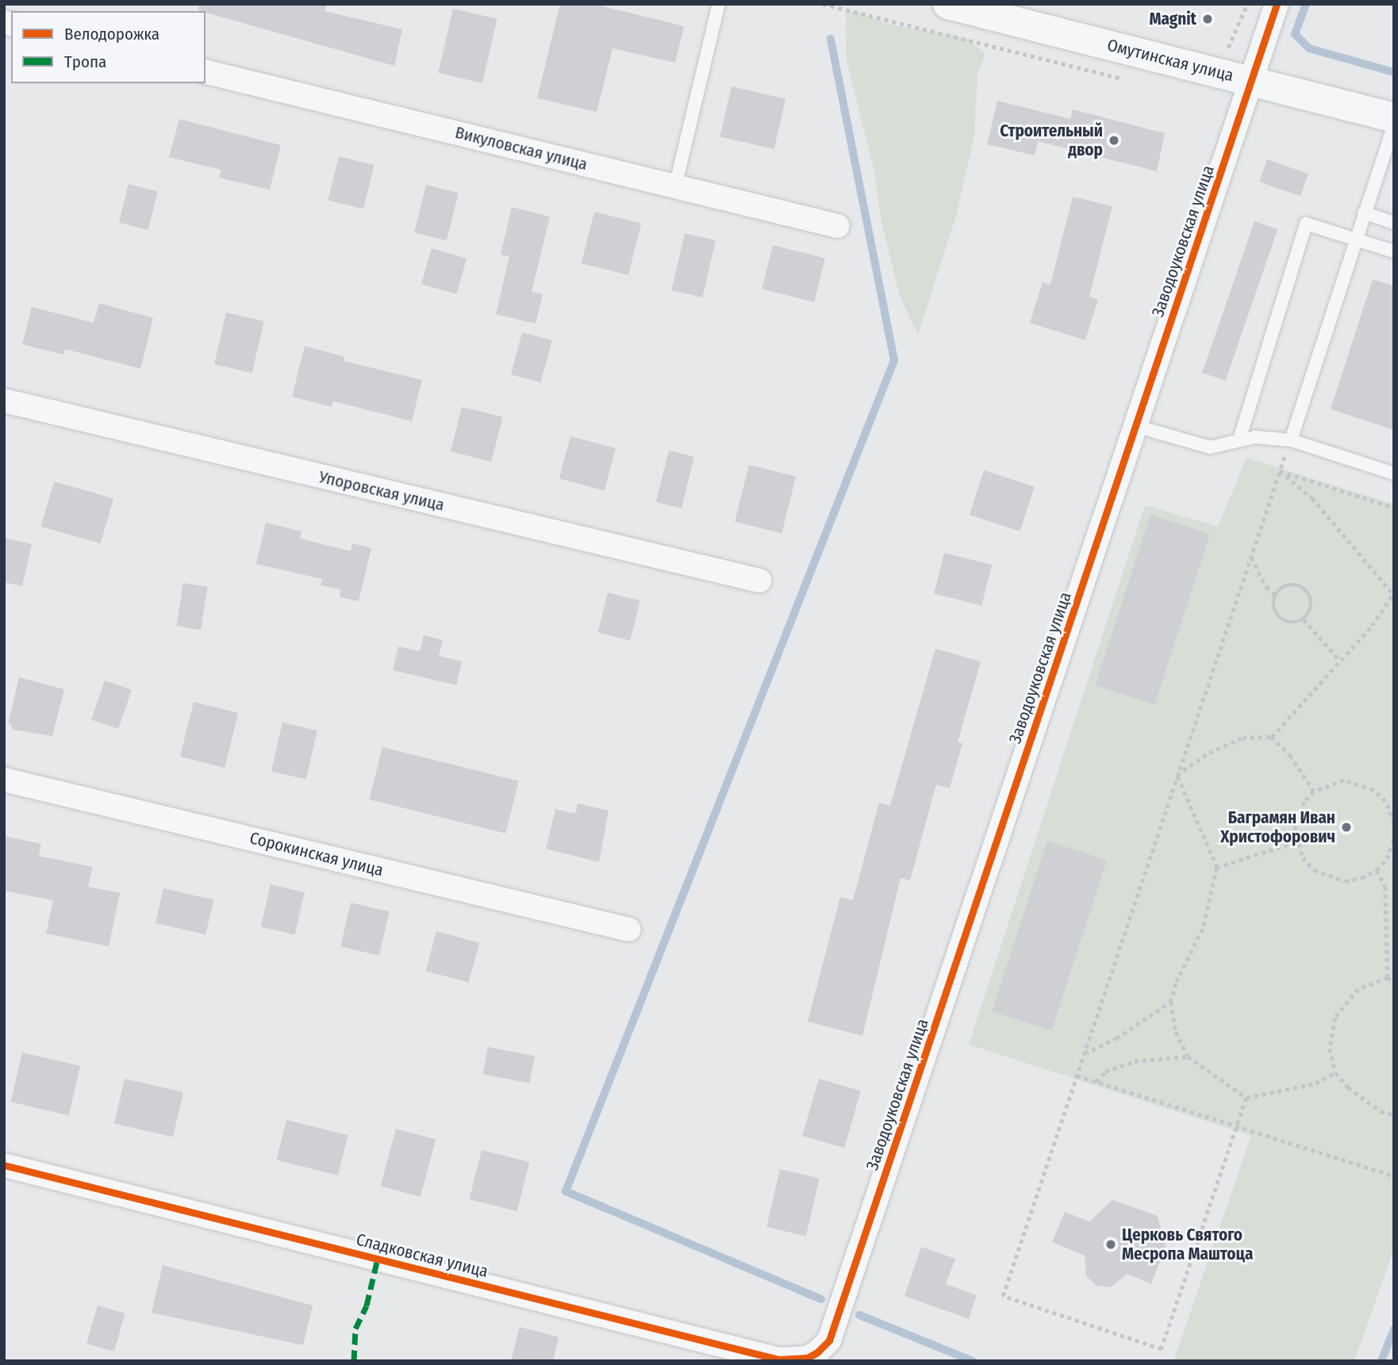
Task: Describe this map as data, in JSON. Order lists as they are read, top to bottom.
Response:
{
  "streets": {
    "street": [
      "Омутинская улица",
      "Викуловская улица",
      "Заводоуковская улица",
      "Упоровская улица",
      "Сорокинская улица",
      "Сладковская улица"
    ]
  },
  "crossings": [
    ["Омутинская улица", "Заводоуковская улица"],
    ["Заводоуковская улица", "Сладковская улица"]
  ],
  "places": [
    "Magnit",
    "Строительный двор",
    "Баграмян Иван Христофорович",
    "Церковь Святого Месропа Маштоца"
  ],
  "legend": ["Велодорожка", "Тропа"]
}
